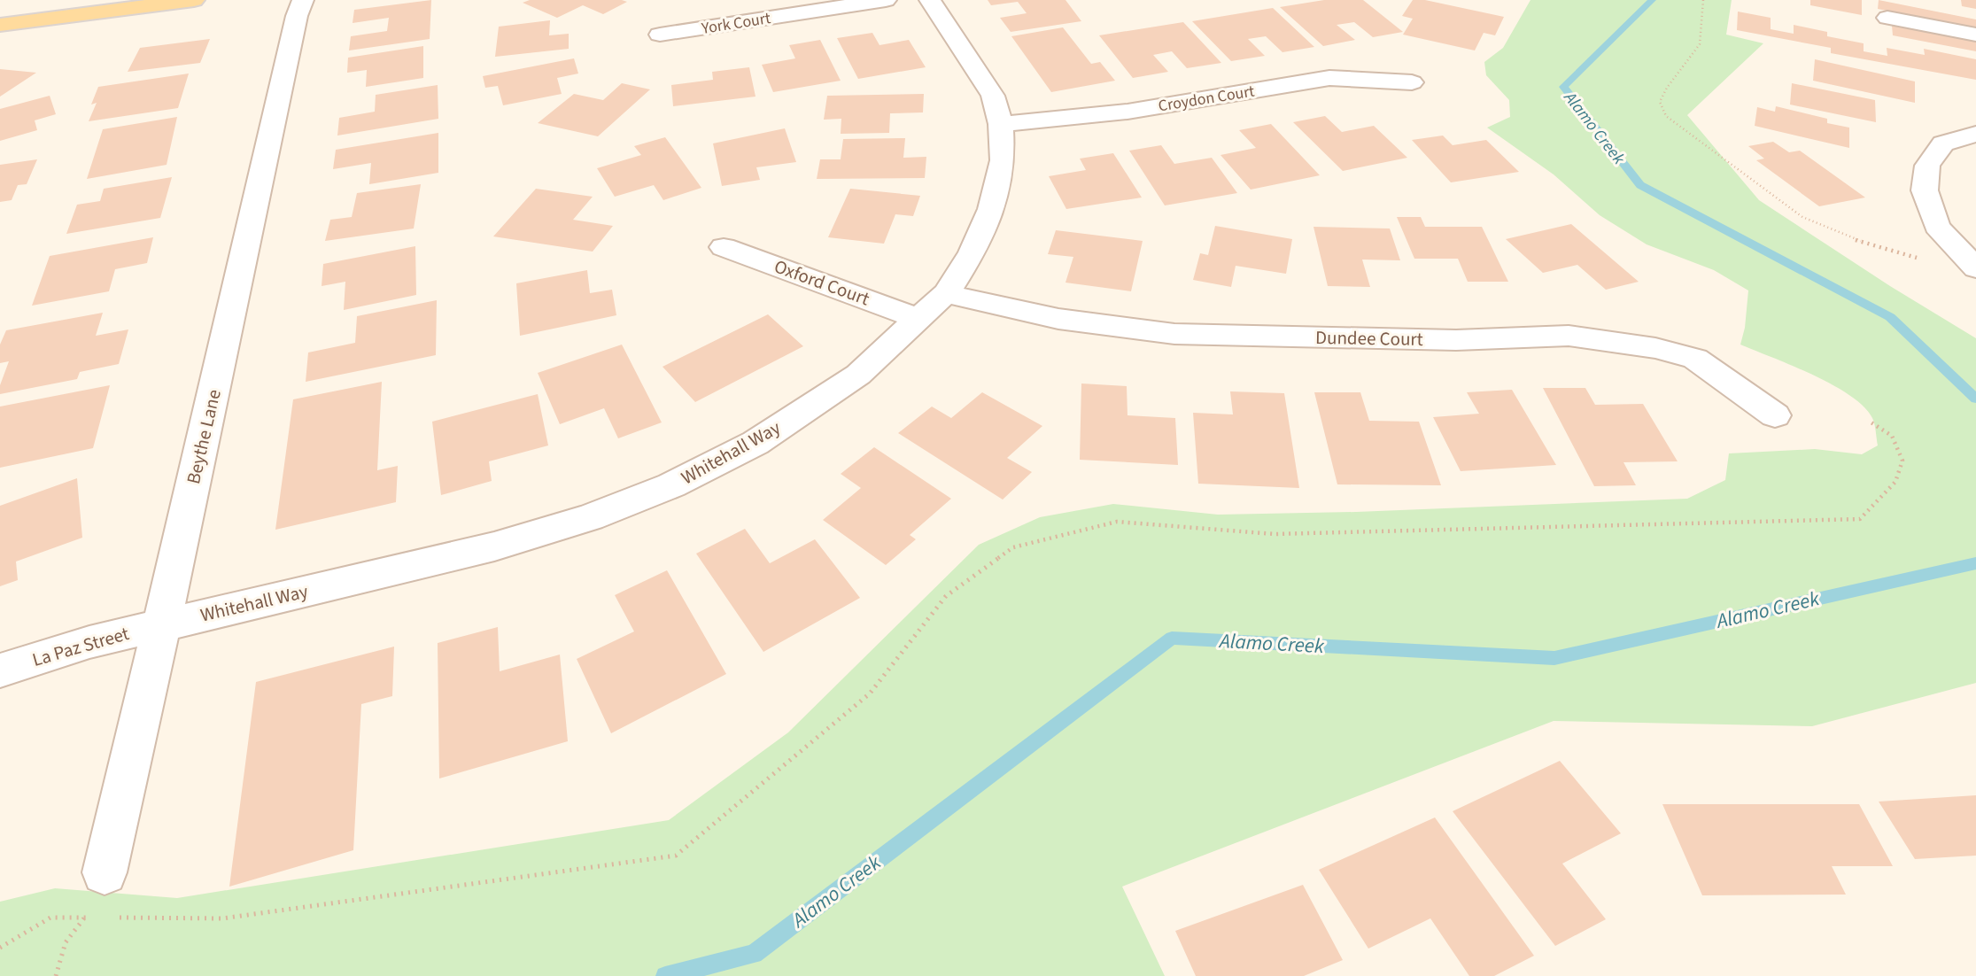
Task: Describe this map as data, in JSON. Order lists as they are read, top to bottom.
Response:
{
  "streets": {
    "street": [
      "York Court",
      "Croydon Court",
      "Oxford Court",
      "Dundee Court",
      "Beythe Lane",
      "Whitehall Way",
      "La Paz Street"
    ]
  },
  "crossings": [
    ["Croydon Court", "Whitehall Way"],
    ["Oxford Court", "Whitehall Way"],
    ["Dundee Court", "Whitehall Way"],
    ["Beythe Lane", "Whitehall Way"],
    ["Beythe Lane", "La Paz Street"],
    ["Whitehall Way", "La Paz Street"]
  ],
  "water": ["Alamo Creek"]
}
